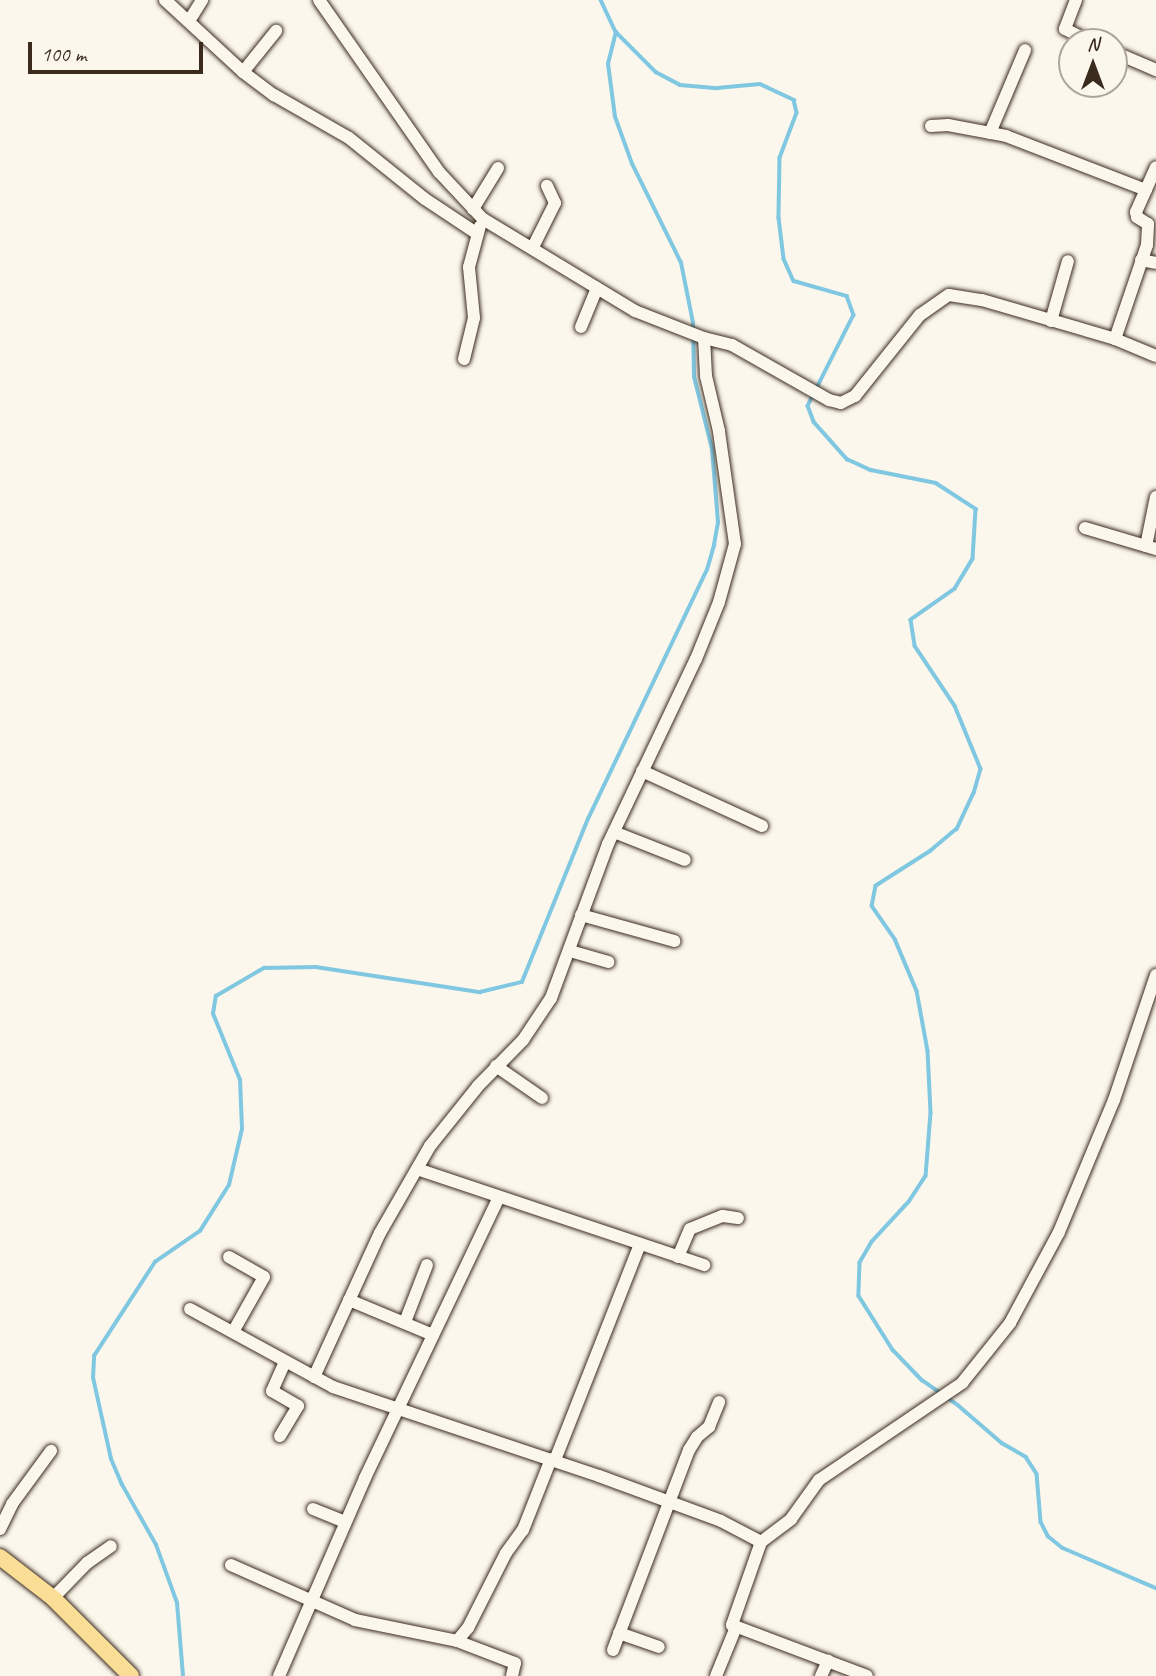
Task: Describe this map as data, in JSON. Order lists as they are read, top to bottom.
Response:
{
  "scale_bar": "100 m",
  "north": "top"
}
